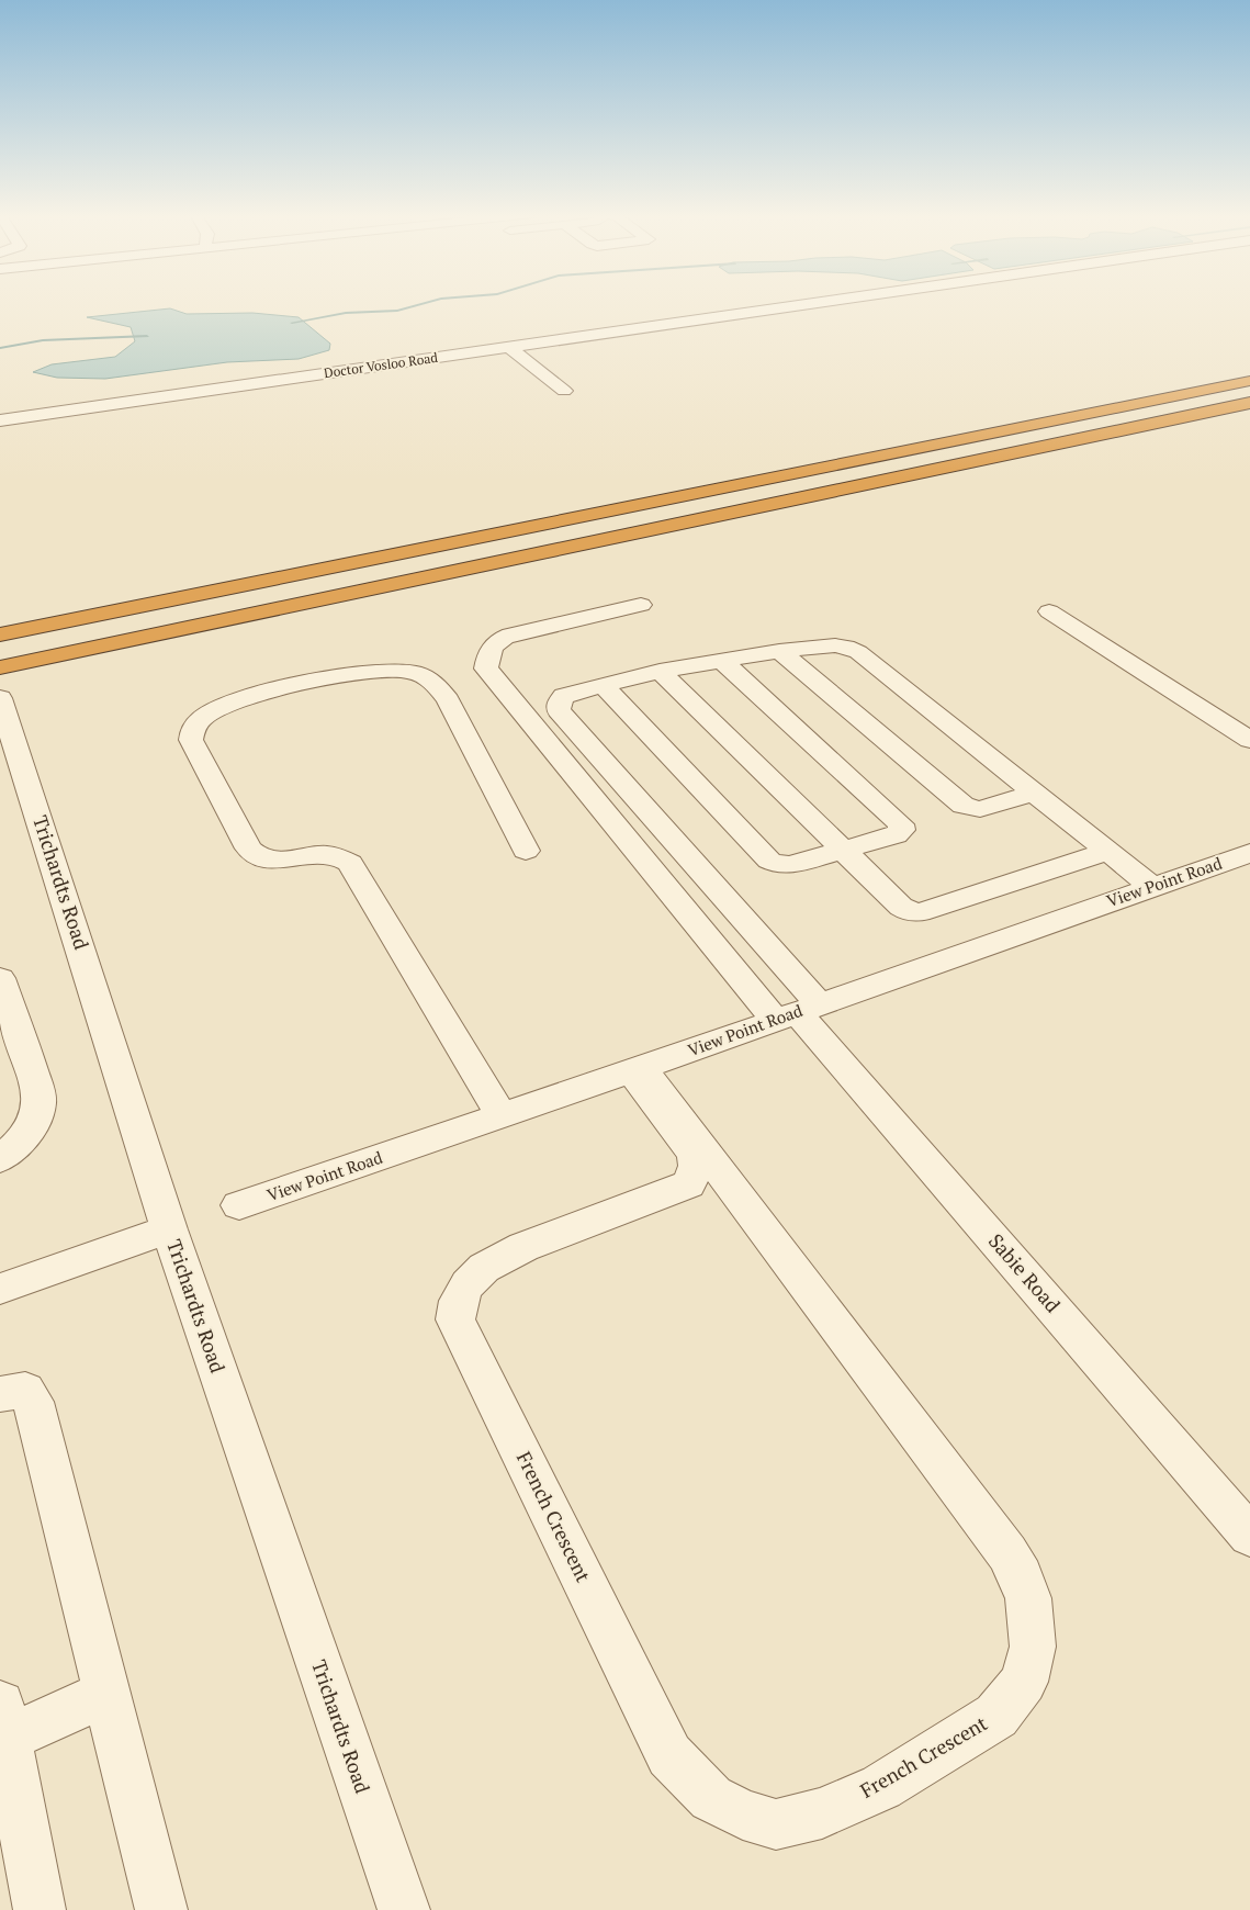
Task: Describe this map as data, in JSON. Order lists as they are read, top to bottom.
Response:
{
  "streets": {
    "street": [
      "Doctor Vosloo Road",
      "Trichardts Road",
      "View Point Road",
      "Sabie Road",
      "French Crescent"
    ]
  },
  "crossings": [
    ["View Point Road", "Sabie Road"],
    ["View Point Road", "French Crescent"]
  ]
}
